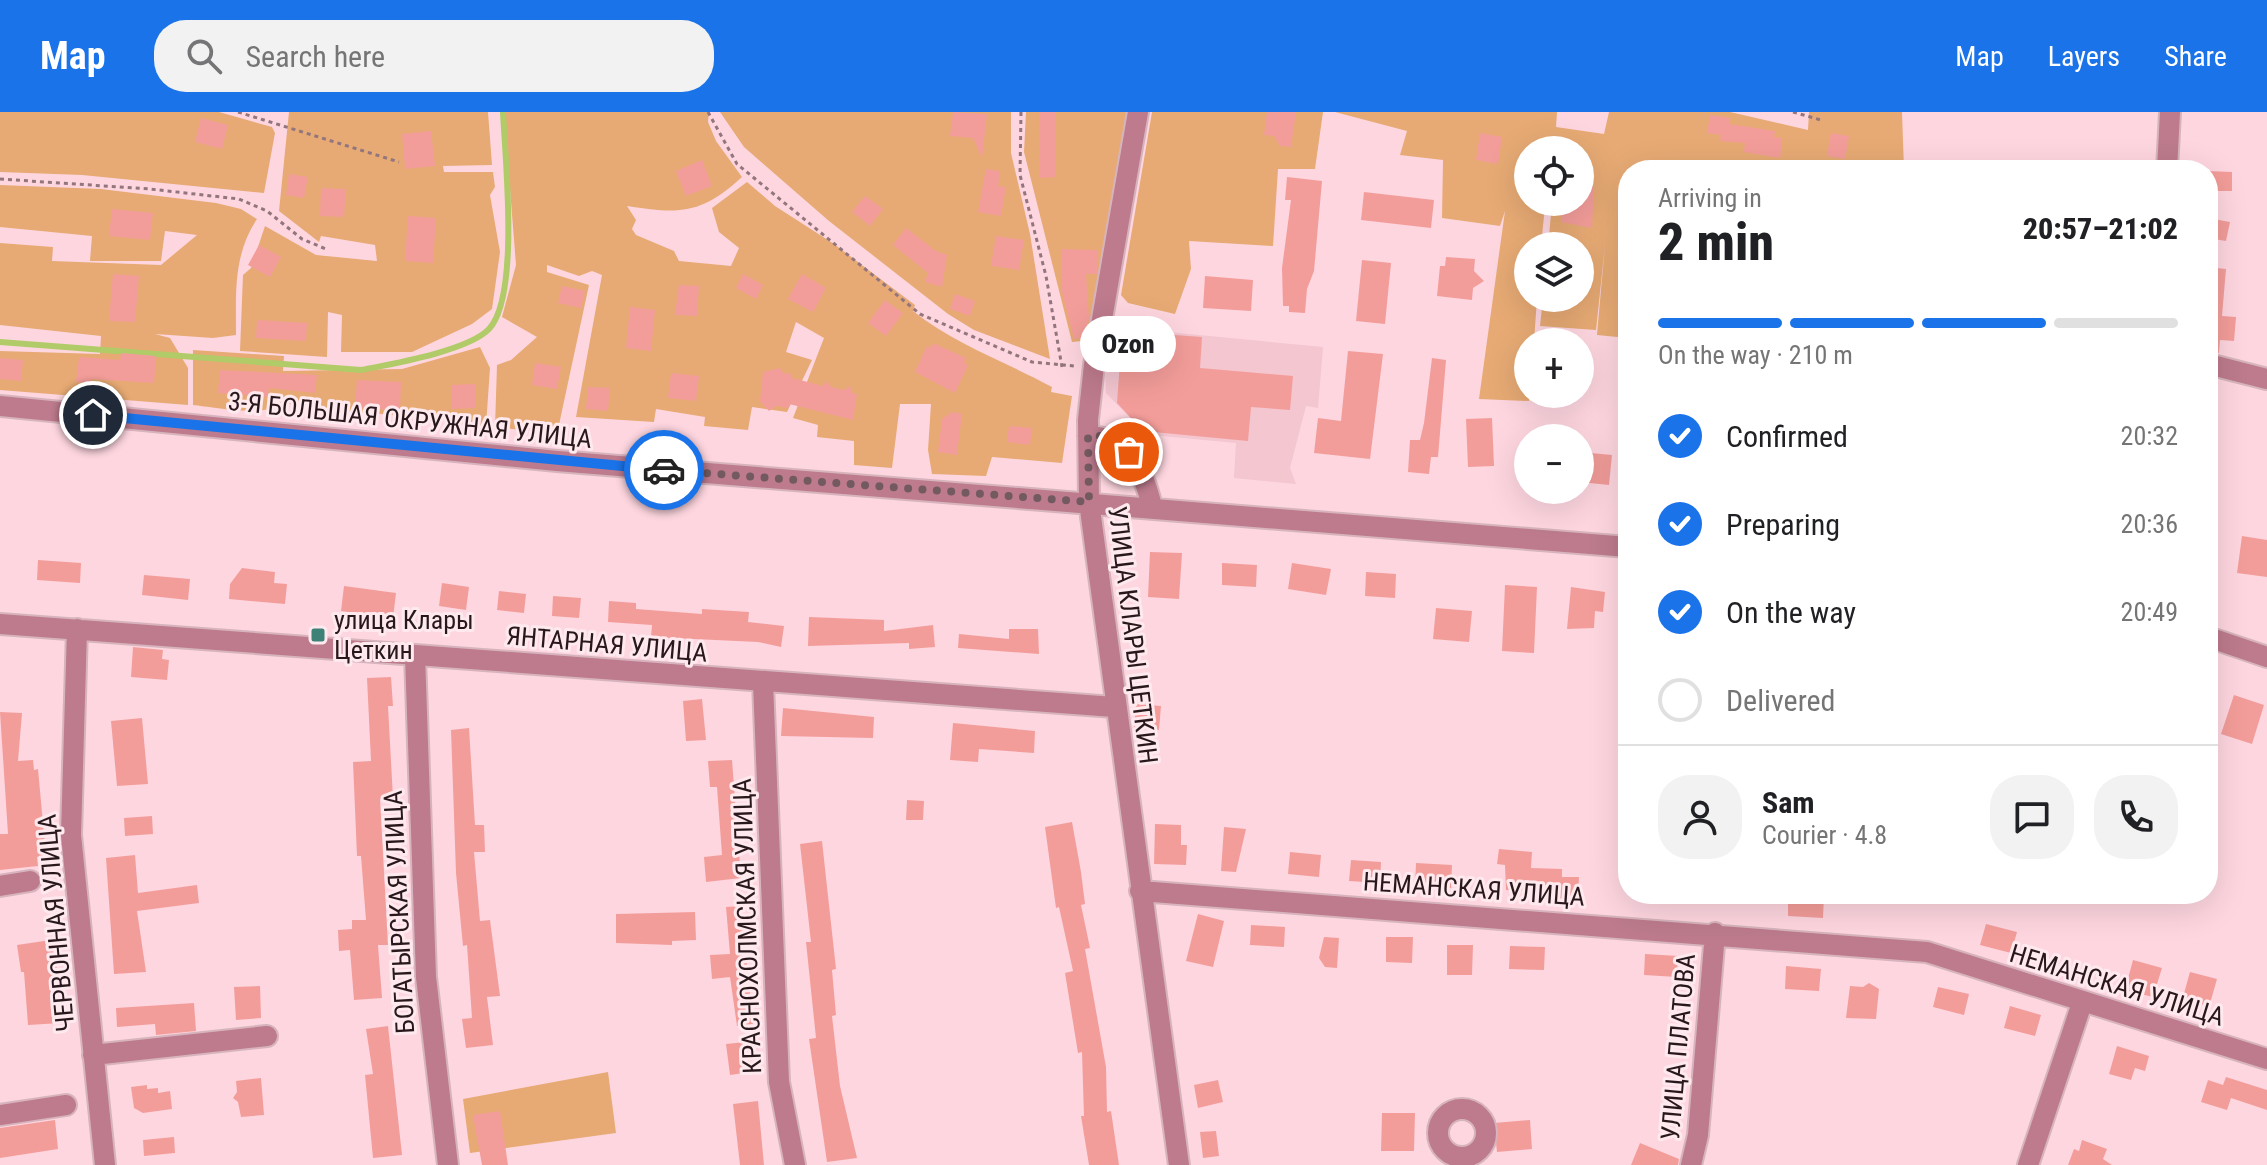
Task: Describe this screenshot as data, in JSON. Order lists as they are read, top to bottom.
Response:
{
  "streets": {
    "street": [
      "3-Я БОЛЬШАЯ ОКРУЖНАЯ УЛИЦА",
      "УЛИЦА КЛАРЫ ЦЕТКИН",
      "ЯНТАРНАЯ УЛИЦА",
      "НЕМАНСКАЯ УЛИЦА",
      "БОГАТЫРСКАЯ УЛИЦА",
      "ЧЕРВОННАЯ УЛИЦА",
      "КРАСНОХОЛМСКАЯ УЛИЦА",
      "УЛИЦА ПЛАТОВА"
    ]
  },
  "crossings": [
    ["3-Я БОЛЬШАЯ ОКРУЖНАЯ УЛИЦА", "УЛИЦА КЛАРЫ ЦЕТКИН"],
    ["УЛИЦА КЛАРЫ ЦЕТКИН", "ЯНТАРНАЯ УЛИЦА"],
    ["УЛИЦА КЛАРЫ ЦЕТКИН", "НЕМАНСКАЯ УЛИЦА"],
    ["ЯНТАРНАЯ УЛИЦА", "БОГАТЫРСКАЯ УЛИЦА"],
    ["ЯНТАРНАЯ УЛИЦА", "ЧЕРВОННАЯ УЛИЦА"],
    ["ЯНТАРНАЯ УЛИЦА", "КРАСНОХОЛМСКАЯ УЛИЦА"],
    ["НЕМАНСКАЯ УЛИЦА", "УЛИЦА ПЛАТОВА"]
  ],
  "places": {
    "other": ["Ozon"],
    "transit": ["улица Клары Цеткин"]
  },
  "page": {
    "header": "Map",
    "search": "Search here",
    "nav": ["Map", "Layers", "Share"],
    "map_buttons": ["+", "−"],
    "heading": ["2 min", "Arriving in", "20:57–21:02"],
    "panel": ["Sam", "Courier · 4.8"],
    "bar": "On the way · 210 m",
    "bubble": "Ozon",
    "list": [
      ["Confirmed", "20:32"],
      ["Preparing", "20:36"],
      ["On the way", "20:49"],
      "Delivered"
    ]
  }
}
